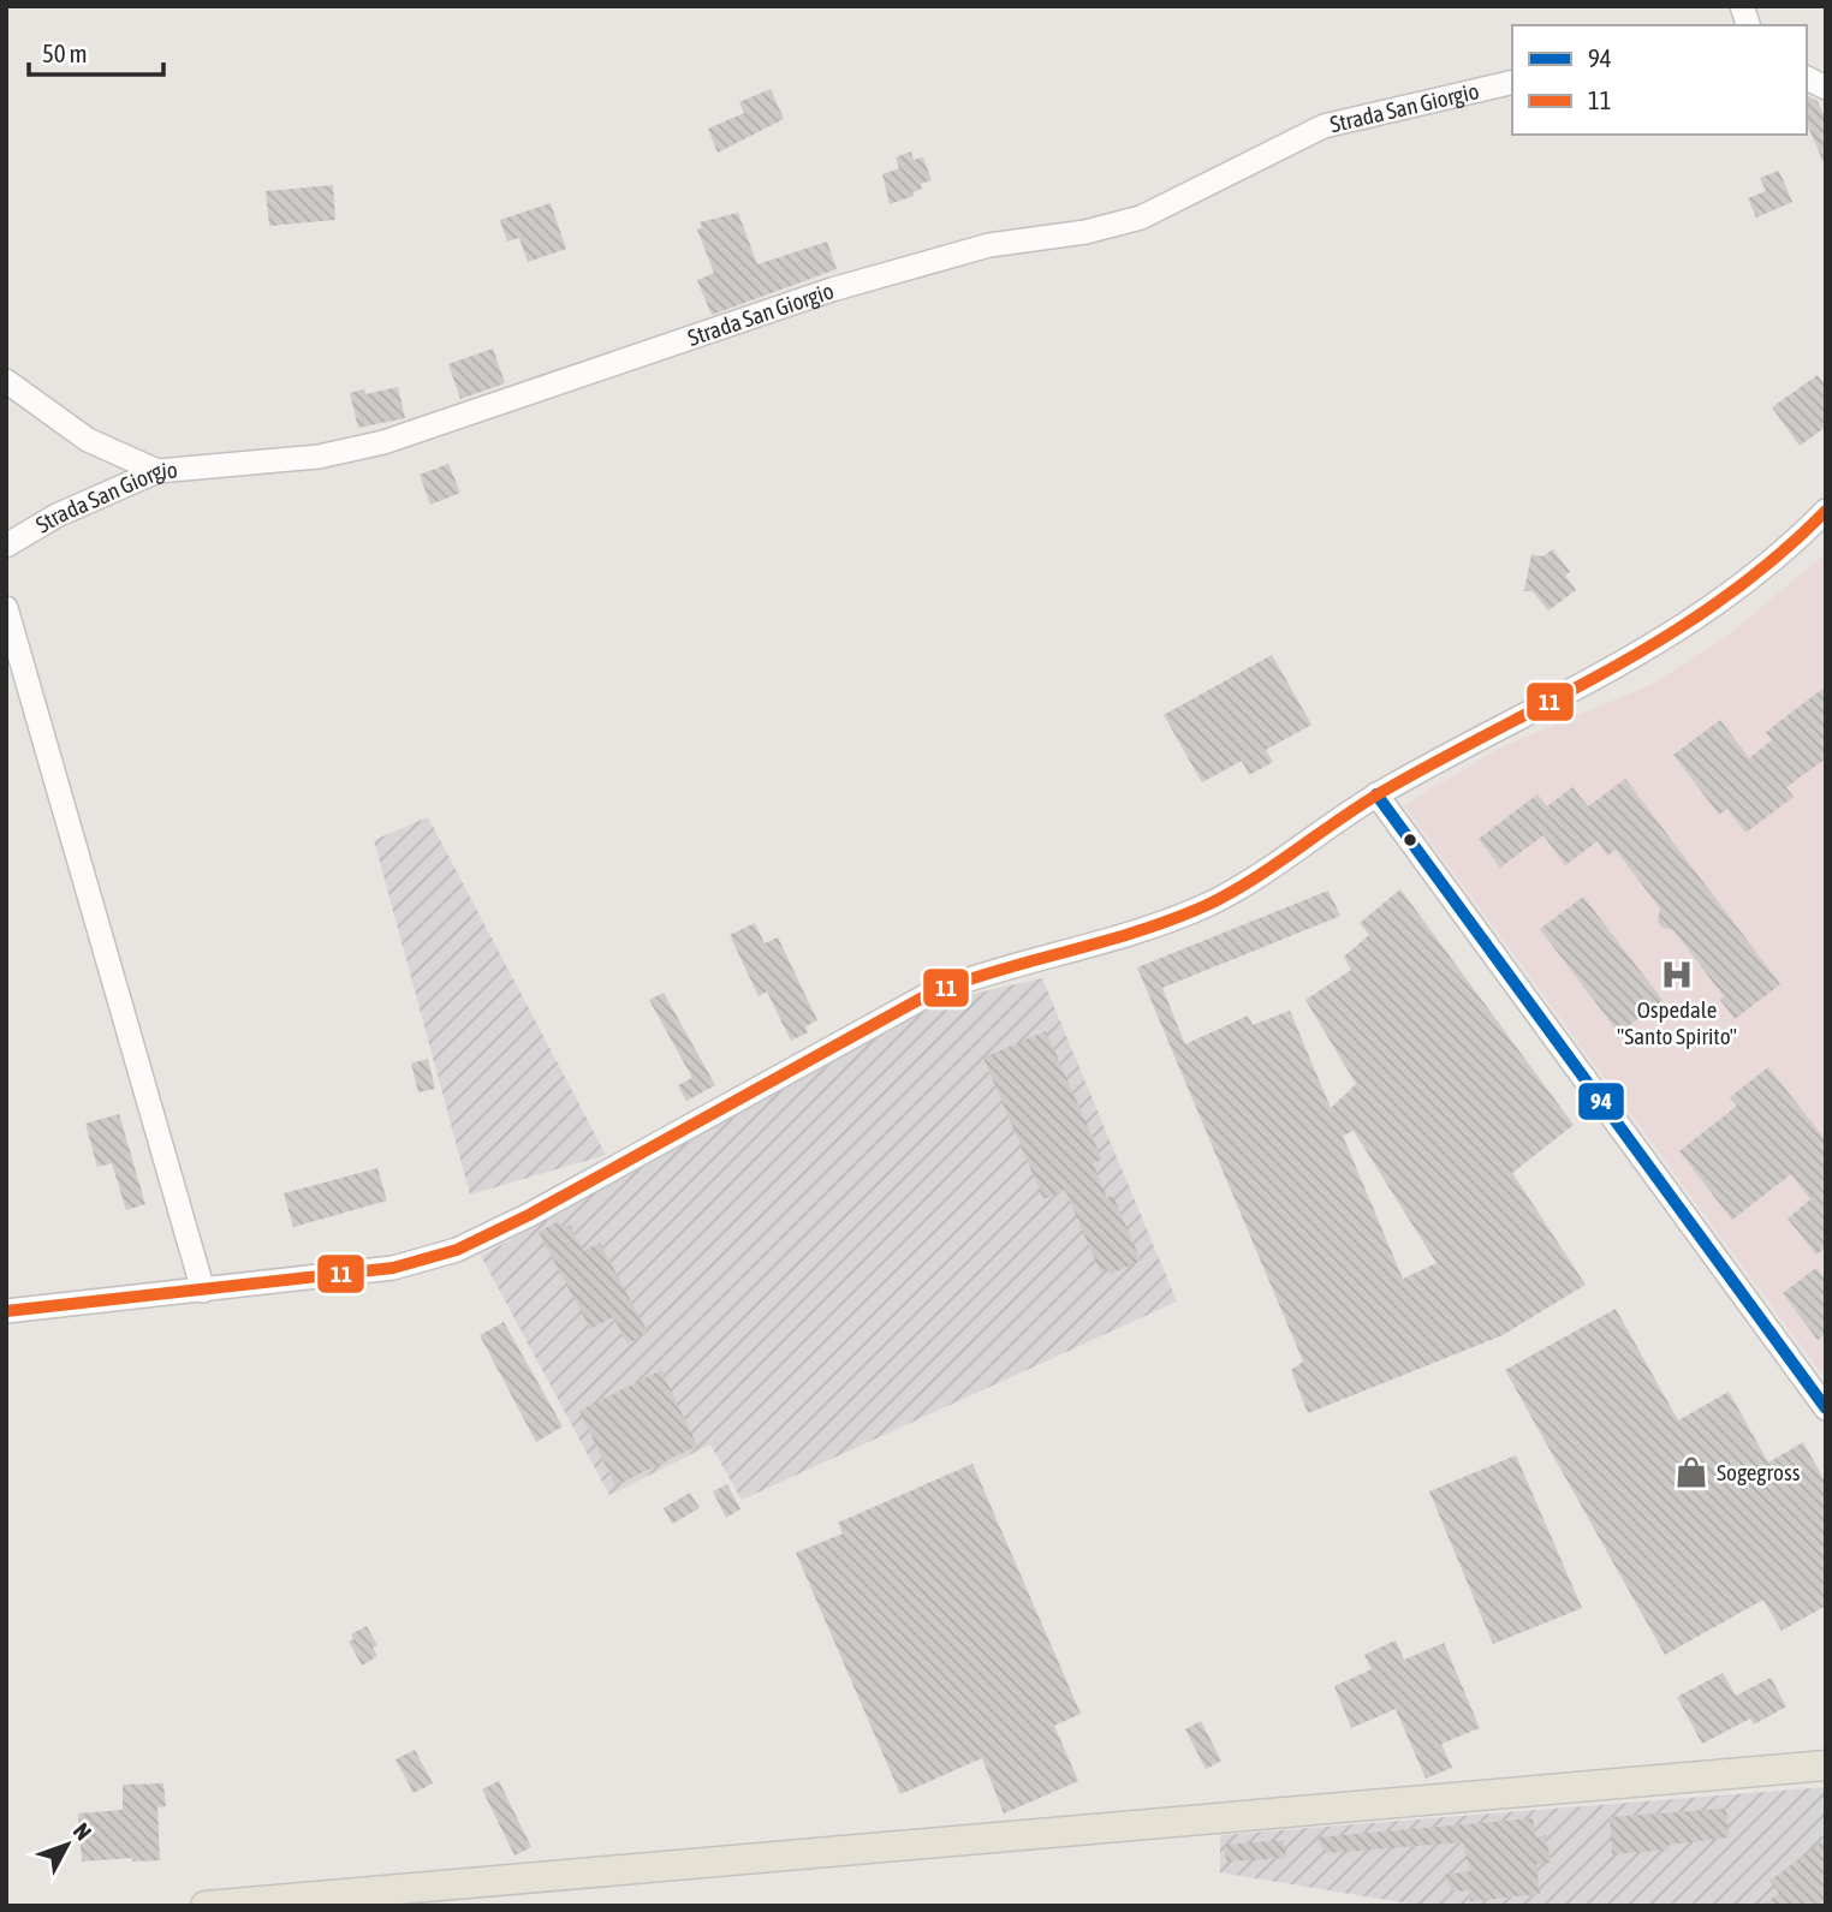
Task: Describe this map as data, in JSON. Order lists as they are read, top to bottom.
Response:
{
  "streets": {
    "street": ["Strada San Giorgio"]
  },
  "places": {
    "hospital": ["Ospedale \"Santo Spirito\""],
    "shop": ["Sogegross"]
  },
  "lines": ["transit line 11", "transit line 94"],
  "legend": ["94", "11"],
  "scale_bar": "50 m",
  "north": "top right"
}
